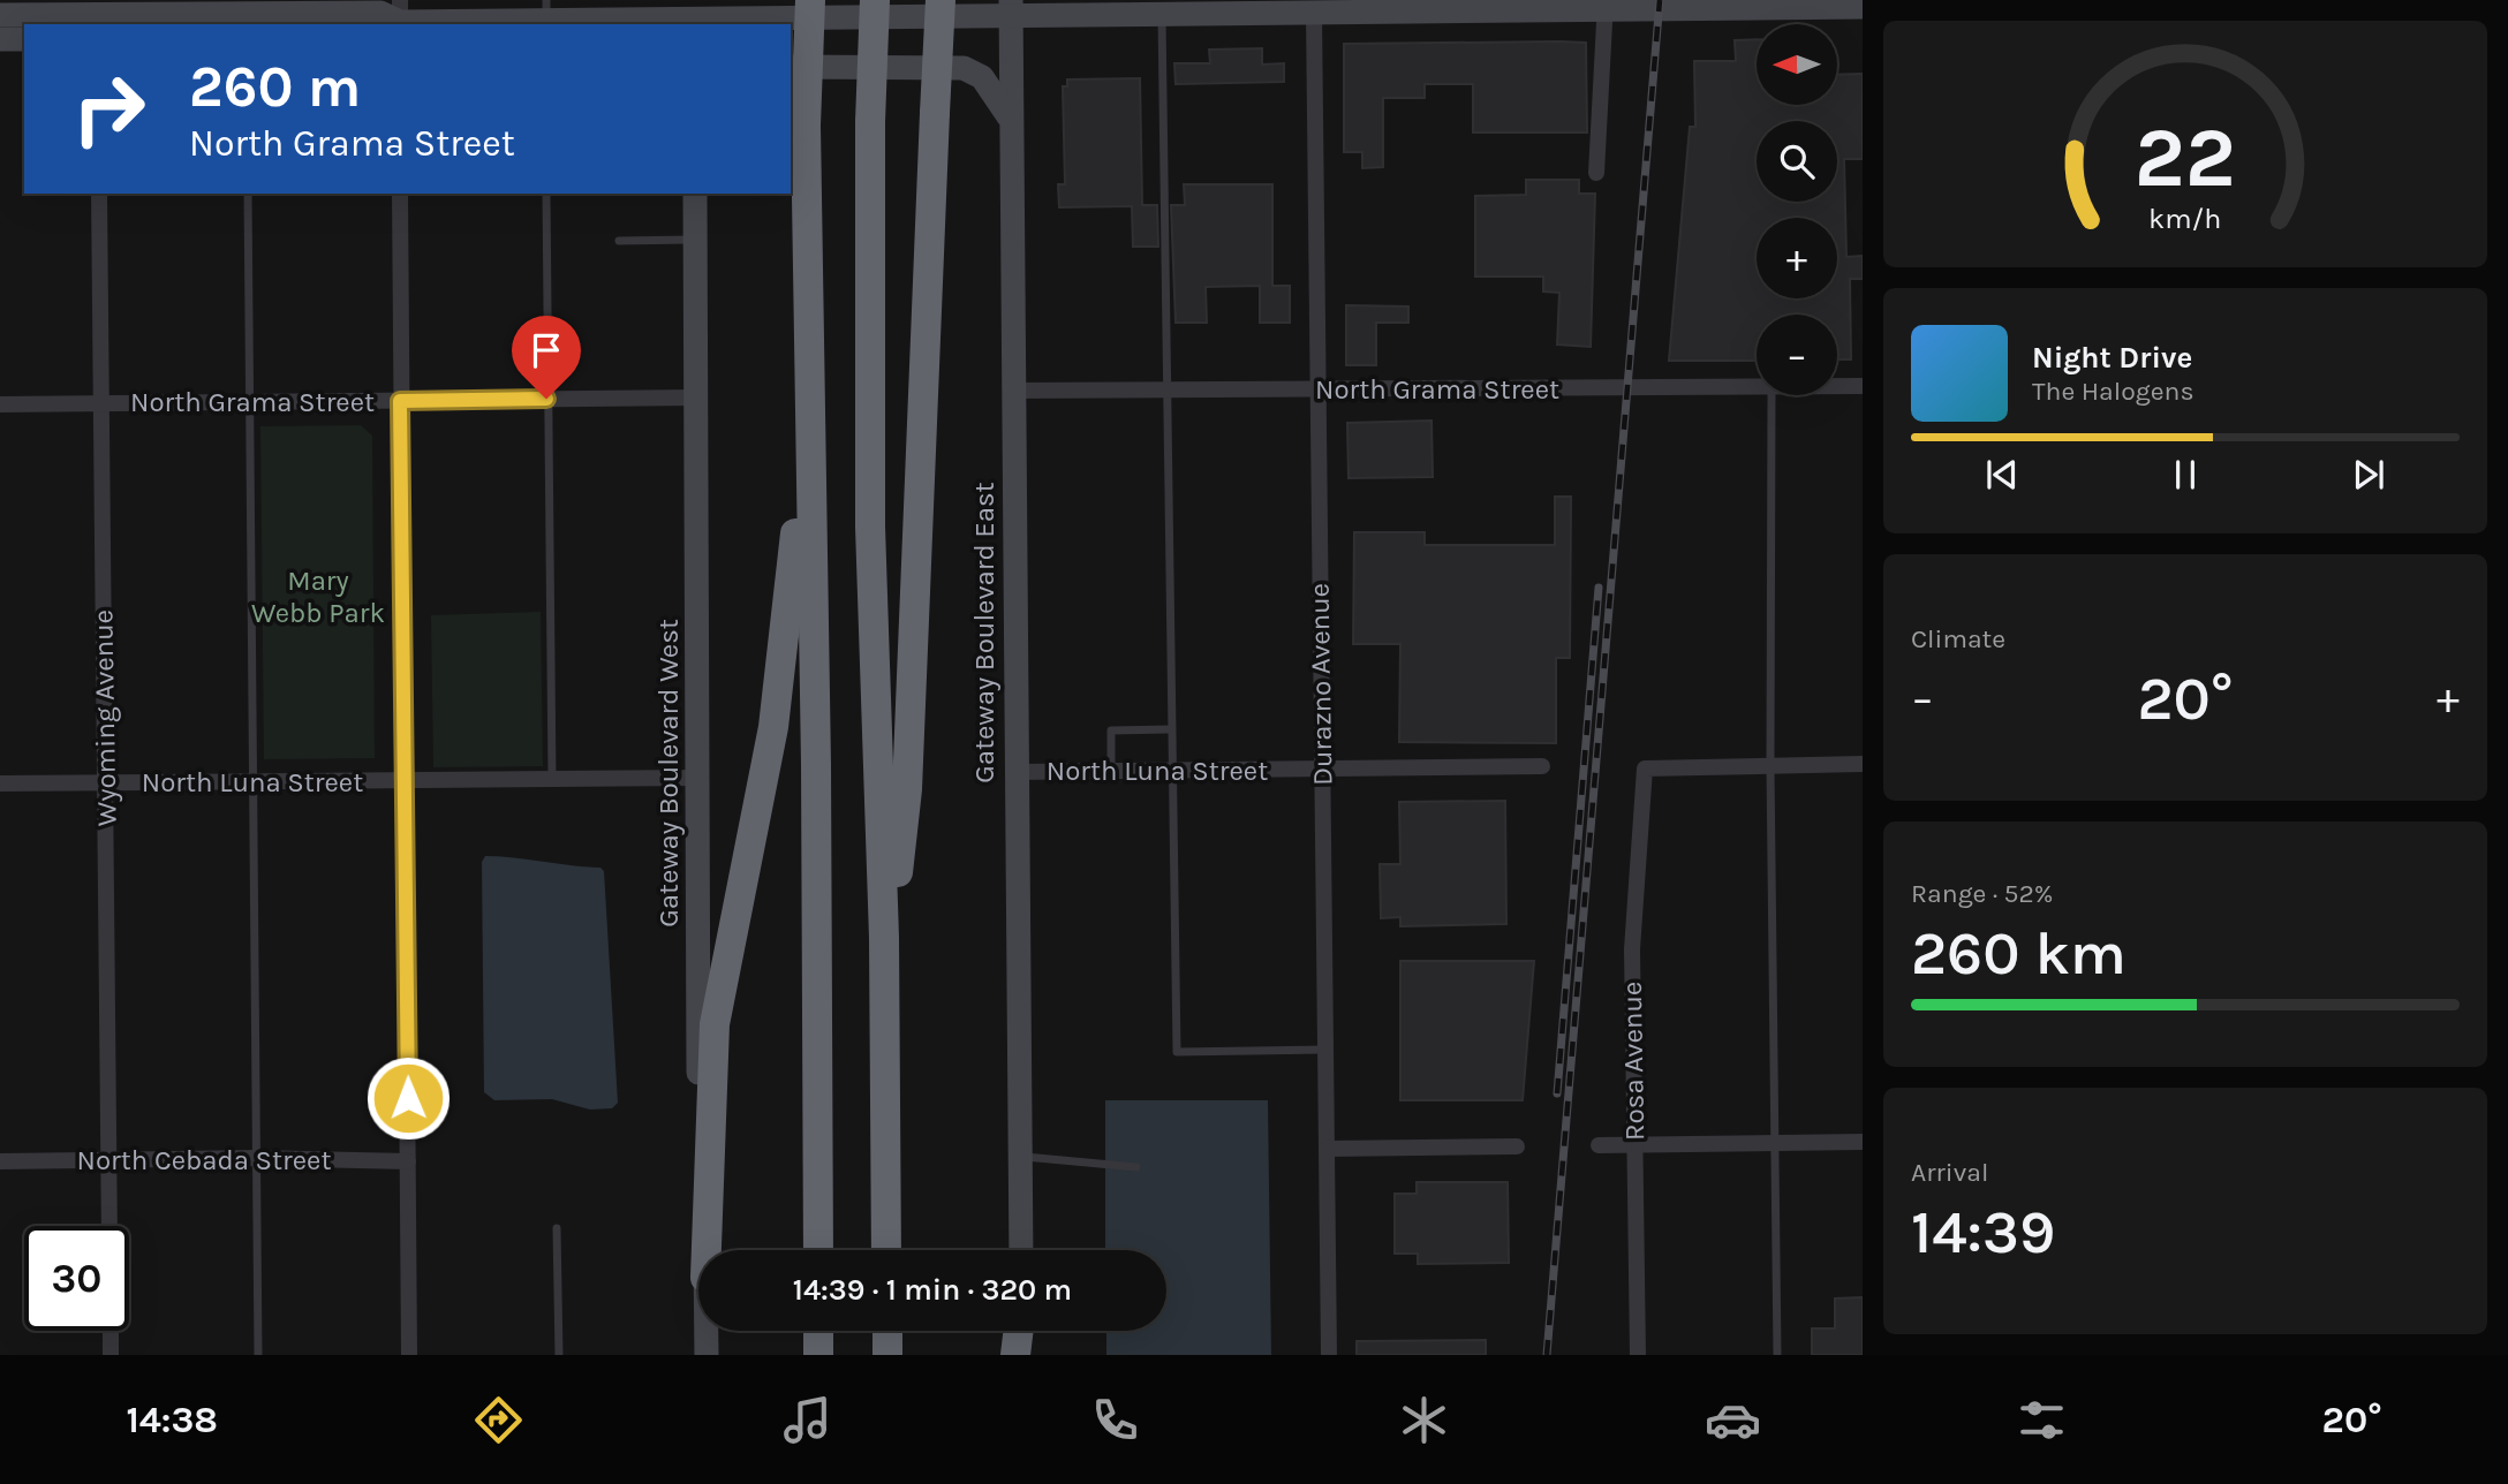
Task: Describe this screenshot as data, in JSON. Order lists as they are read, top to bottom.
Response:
{
  "streets": {
    "main road": ["Gateway Boulevard East", "Gateway Boulevard West"],
    "street": [
      "North Grama Street",
      "Durazno Avenue",
      "Wyoming Avenue",
      "North Luna Street",
      "Rosa Avenue",
      "North Cebada Street"
    ]
  },
  "crossings": [
    ["North Grama Street", "Gateway Boulevard East"],
    ["North Grama Street", "Durazno Avenue"],
    ["North Grama Street", "Wyoming Avenue"],
    ["North Grama Street", "Gateway Boulevard West"],
    ["Gateway Boulevard East", "North Luna Street"],
    ["Durazno Avenue", "North Luna Street"],
    ["Wyoming Avenue", "North Luna Street"],
    ["Wyoming Avenue", "North Cebada Street"],
    ["North Luna Street", "Gateway Boulevard West"]
  ],
  "parks": ["Mary Webb Park"],
  "north": "left",
  "page": {
    "map_buttons": ["+", "−"],
    "turn": ["260 m", "North Grama Street"],
    "song": ["Night Drive", "The Halogens"],
    "tile": [
      "Climate",
      ["Range · 52%", "260 km"],
      ["Arrival", "14:39"]
    ],
    "heat": ["−", "20°", "+"],
    "limit": "30",
    "trip": "14:39 · 1 min · 320 m",
    "tabs": ["14:38", "20°"],
    "gauge": ["22", "km/h"]
  }
}
